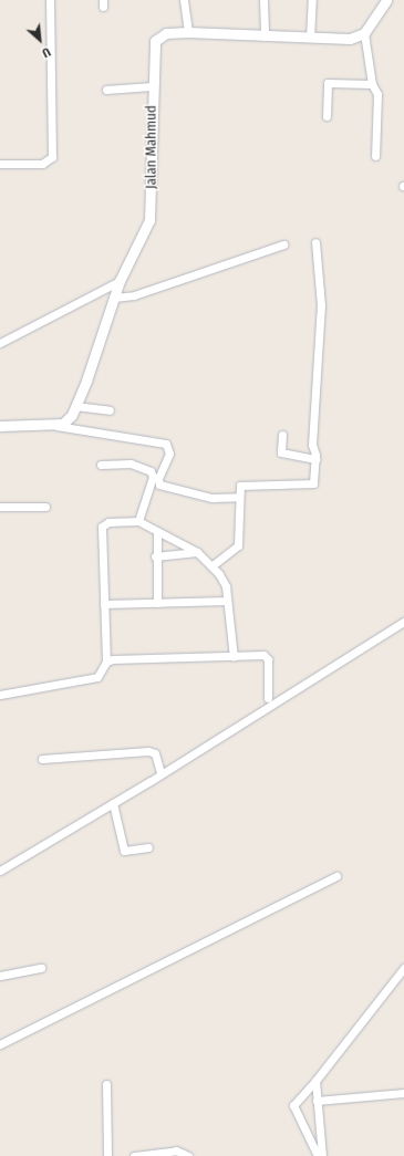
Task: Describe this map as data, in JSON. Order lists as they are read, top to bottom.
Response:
{
  "streets": {
    "street": ["Jalan Mahmud"]
  },
  "north": "bottom right"
}
